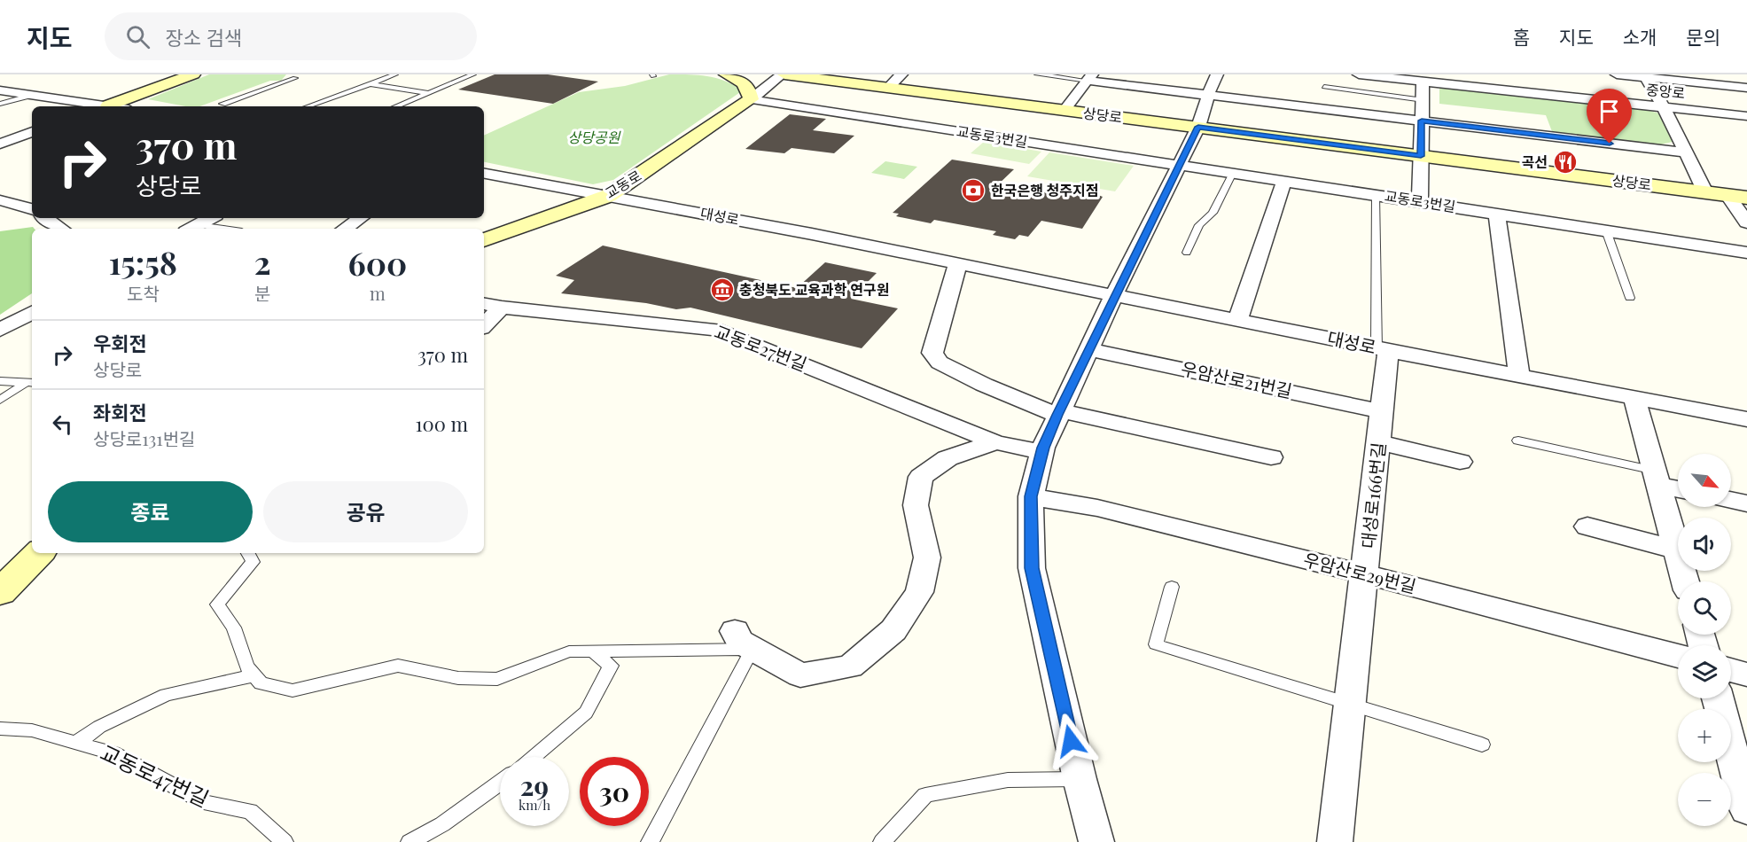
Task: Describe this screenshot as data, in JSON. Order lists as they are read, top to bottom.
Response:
{
  "streets": {
    "main road": ["상당로", "교동로"],
    "street": [
      "중앙로",
      "교동로3번길",
      "대성로",
      "교동로27번길",
      "우암산로21번길",
      "대성로166번길",
      "우암산로29번길"
    ],
    "lane": ["교동로47번길"]
  },
  "crossings": [
    ["상당로", "교동로"],
    ["교동로3번길", "교동로"],
    ["교동로", "대성로"],
    ["대성로", "대성로166번길"],
    ["우암산로21번길", "대성로166번길"],
    ["대성로166번길", "우암산로29번길"]
  ],
  "parks": ["상당공원"],
  "places": {
    "restaurant": ["곡선"],
    "bank": ["한국은행 청주지점"],
    "museum": ["충청북도 교육과학 연구원"]
  },
  "north": "bottom right",
  "page": {
    "header": "지도",
    "search": "장소 검색",
    "nav": [
      "홈",
      "지도",
      "소개",
      "문의"
    ],
    "turn": ["370 m", "상당로"],
    "eta": [
      "15:58",
      "도착",
      "2",
      "분",
      "600",
      "m"
    ],
    "list": [
      {
        "name": "우회전",
        "note": "상당로",
        "value": "370 m"
      },
      {
        "name": "좌회전",
        "note": "상당로131번길",
        "value": "100 m"
      }
    ],
    "map_buttons": ["+", "−"],
    "buttons": ["종료", "공유"],
    "speed": "29 km/h",
    "limit": "30"
  }
}
